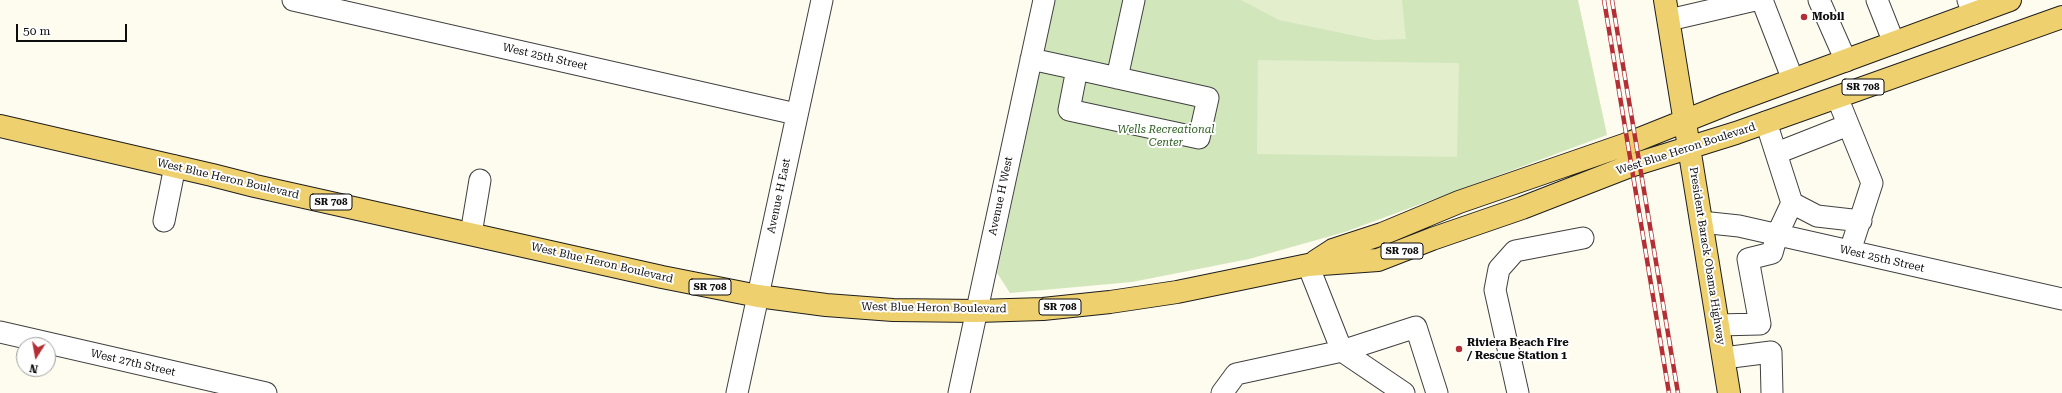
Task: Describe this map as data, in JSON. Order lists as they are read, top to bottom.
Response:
{
  "streets": {
    "main road": ["SR 708", "West Blue Heron Boulevard", "President Barack Obama Highway"],
    "street": [
      "West 25th Street",
      "Avenue H East",
      "Avenue H West",
      "West 27th Street"
    ]
  },
  "crossings": [
    ["West 25th Street", "Avenue H East"],
    ["West 25th Street", "President Barack Obama Highway"],
    ["West Blue Heron Boulevard", "Avenue H East"],
    ["West Blue Heron Boulevard", "Avenue H West"],
    ["West Blue Heron Boulevard", "President Barack Obama Highway"]
  ],
  "parks": ["Wells Recreational Center"],
  "places": ["Mobil", "Riviera Beach Fire / Rescue Station 1"],
  "scale_bar": "50 m",
  "north": "bottom"
}
